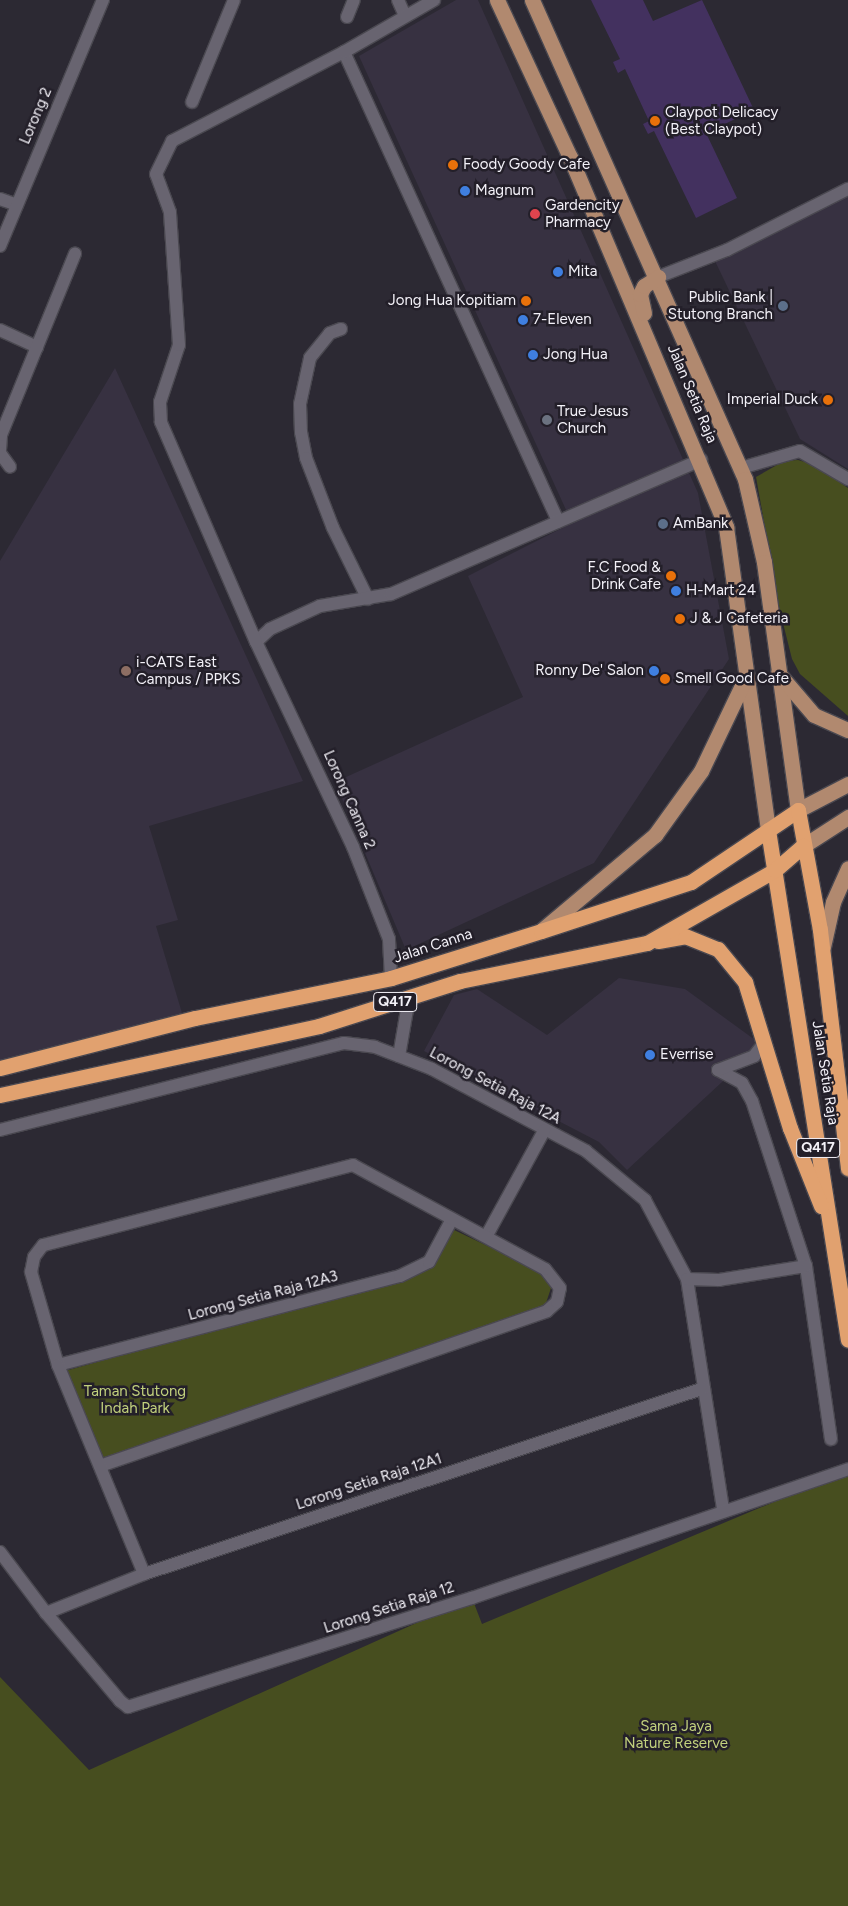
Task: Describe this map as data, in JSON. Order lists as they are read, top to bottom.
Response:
{
  "streets": {
    "highway": ["Jalan Setia Raja", "Jalan Canna", "Q417"],
    "street": [
      "Lorong 2",
      "Lorong Canna 2",
      "Lorong Setia Raja 12A",
      "Lorong Setia Raja 12A3",
      "Lorong Setia Raja 12A1",
      "Lorong Setia Raja 12"
    ]
  },
  "crossings": [
    ["Jalan Setia Raja", "Jalan Canna"],
    ["Jalan Setia Raja", "Q417"],
    ["Lorong Canna 2", "Jalan Canna"],
    ["Jalan Canna", "Q417"],
    ["Lorong Setia Raja 12A", "Lorong Setia Raja 12A1"],
    ["Lorong Setia Raja 12A", "Lorong Setia Raja 12"],
    ["Lorong Setia Raja 12A1", "Lorong Setia Raja 12"]
  ],
  "parks": ["Taman Stutong Indah Park", "Sama Jaya Nature Reserve"],
  "places": [
    "Claypot Delicacy (Best Claypot)",
    "Foody Goody Cafe",
    "Magnum",
    "Gardencity Pharmacy",
    "Mita",
    "Jong Hua Kopitiam",
    "Public Bank | Stutong Branch",
    "7-Eleven",
    "Jong Hua",
    "Imperial Duck",
    "True Jesus Church",
    "AmBank",
    "F.C Food & Drink Cafe",
    "H-Mart 24",
    "J & J Cafeteria",
    "i-CATS East Campus / PPKS",
    "Ronny De' Salon",
    "Smell Good Cafe",
    "Everrise"
  ]
}
